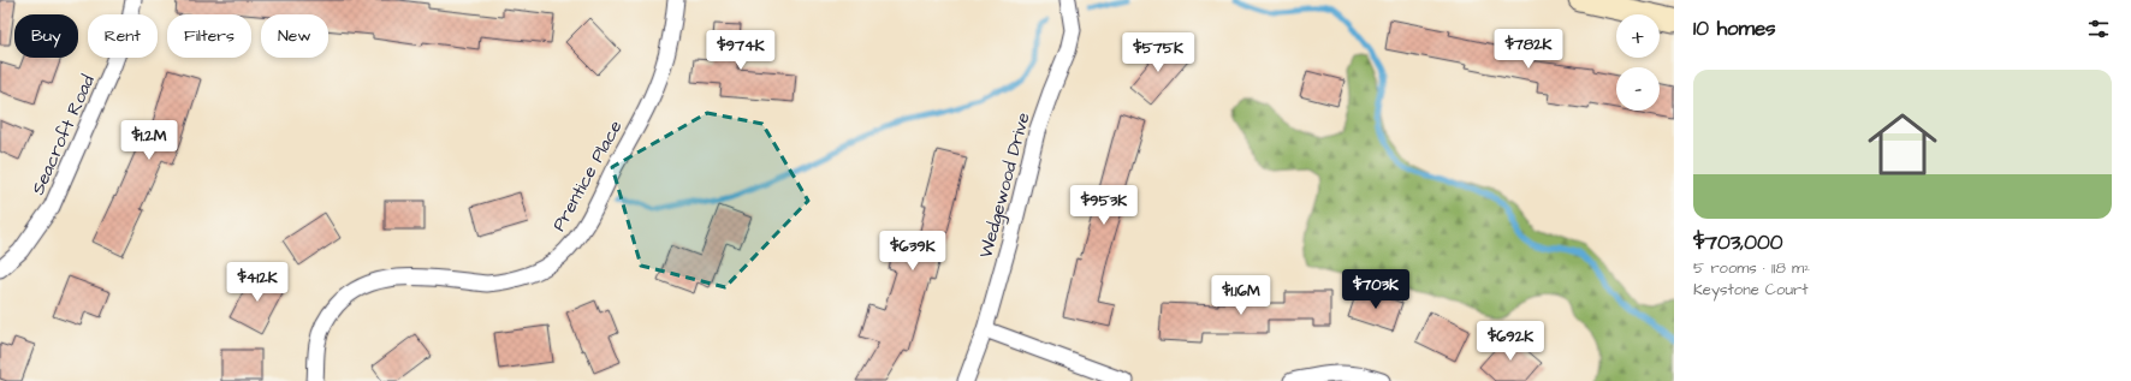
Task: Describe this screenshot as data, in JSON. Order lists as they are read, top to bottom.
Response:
{
  "streets": {
    "street": ["Seacroft Road", "Prentice Place", "Wedgewood Drive"]
  },
  "page": {
    "heading": "10 homes",
    "map_buttons": ["+", "−"],
    "chip": [
      "Buy",
      "Rent",
      "Filters",
      "New"
    ],
    "price": [
      "$782K",
      "$974K",
      "$575K",
      "$1.2M",
      "$953K",
      "$639K",
      "$412K",
      "$703K",
      "$1.16M",
      "$692K"
    ],
    "list": [
      {
        "name": "$703,000",
        "note": "5 rooms · 118 m² · Keystone Court"
      }
    ]
  }
}
